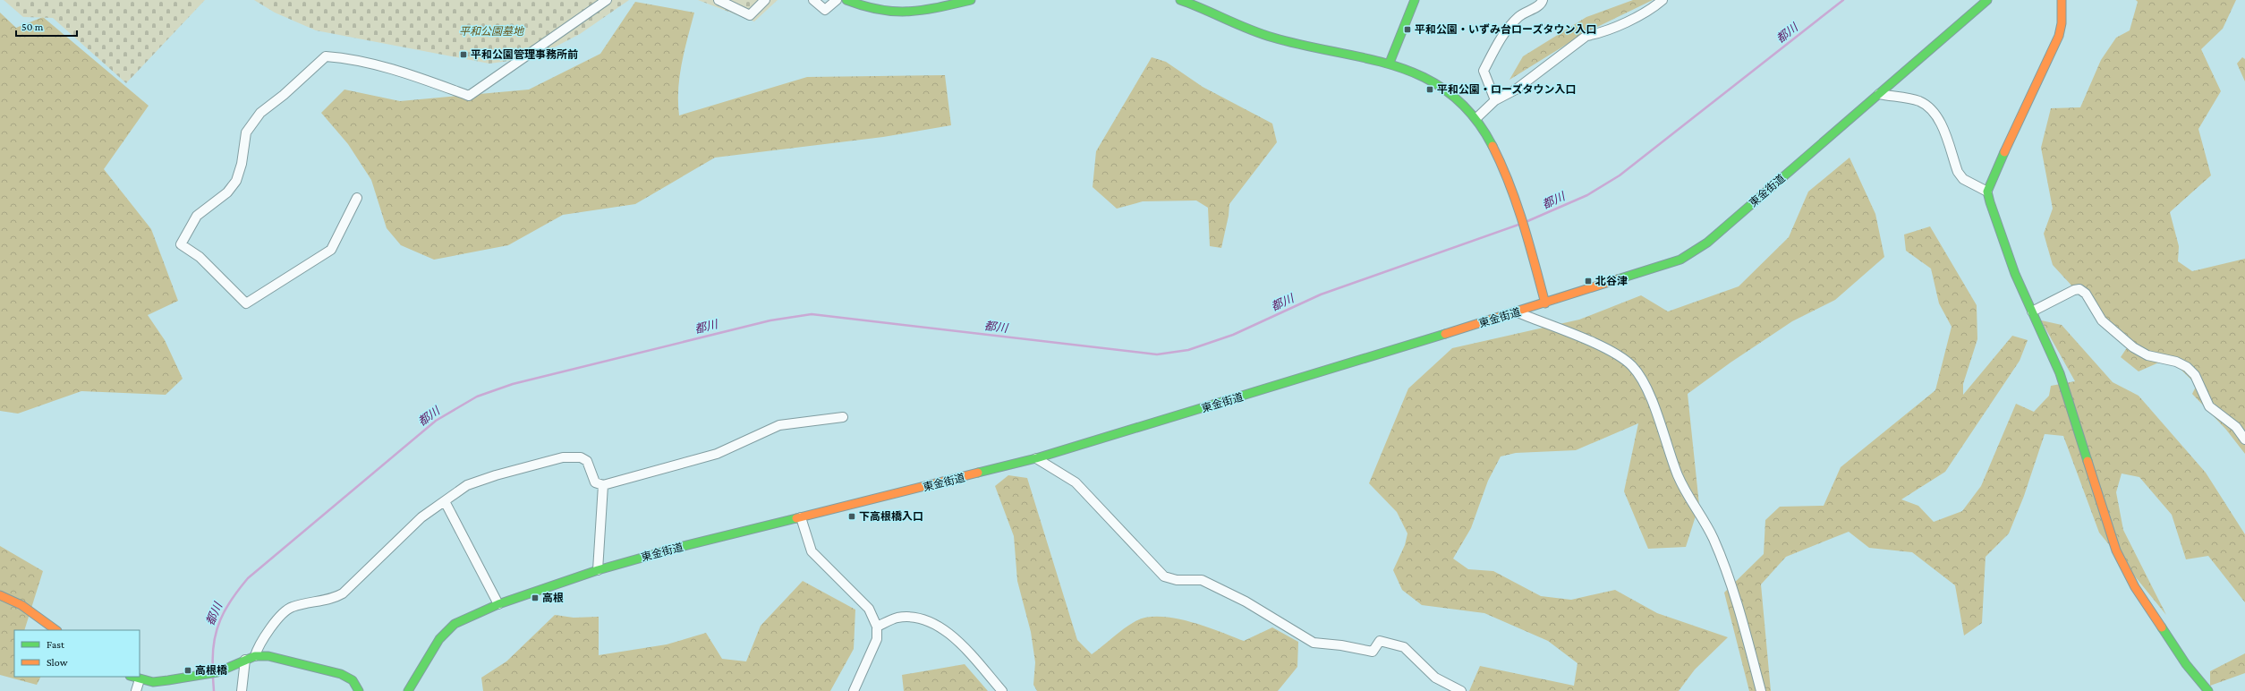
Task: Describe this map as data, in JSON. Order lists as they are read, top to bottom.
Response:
{
  "streets": {
    "main road": ["東金街道"]
  },
  "water": ["都川"],
  "parks": ["平和公園墓地"],
  "places": {
    "transit": [
      "平和公園・いずみ台ローズタウン入口",
      "平和公園管理事務所前",
      "平和公園・ローズタウン入口",
      "北谷津",
      "下高根橋入口",
      "高根",
      "高根橋"
    ]
  },
  "legend": ["Fast", "Slow"],
  "scale_bar": "50 m"
}
